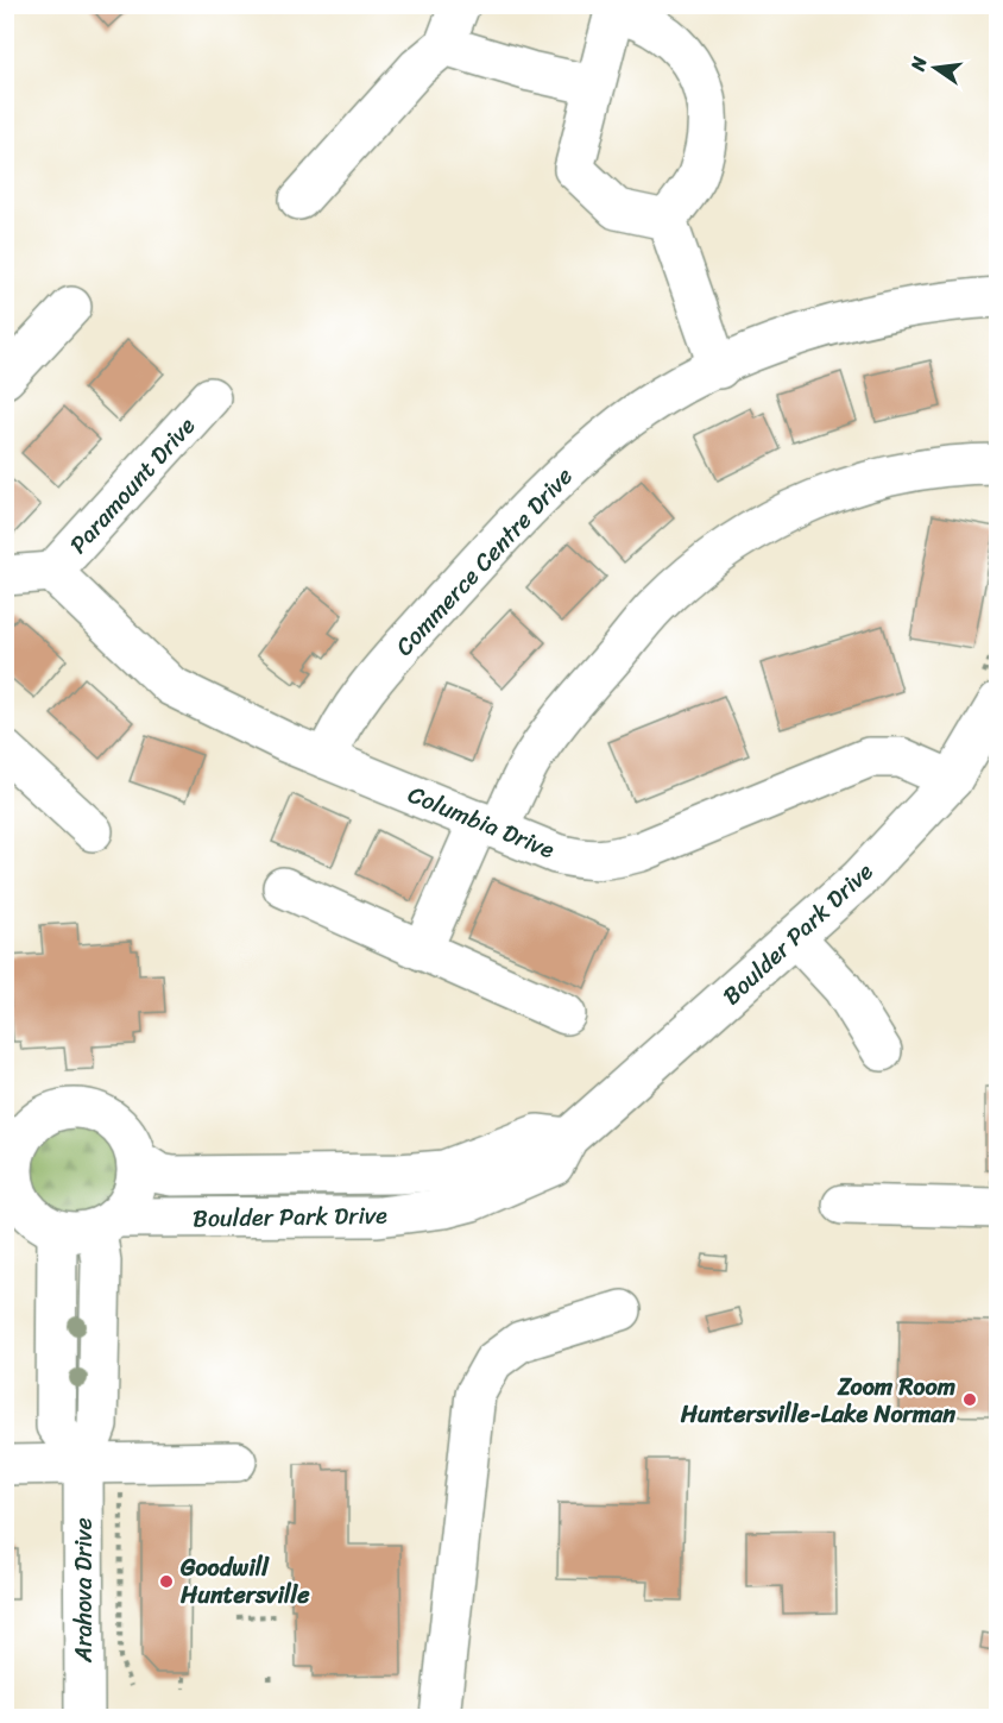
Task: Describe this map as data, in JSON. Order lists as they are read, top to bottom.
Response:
{
  "streets": {
    "street": [
      "Paramount Drive",
      "Commerce Centre Drive",
      "Columbia Drive",
      "Boulder Park Drive",
      "Arahova Drive"
    ]
  },
  "crossings": [
    ["Paramount Drive", "Columbia Drive"],
    ["Commerce Centre Drive", "Columbia Drive"],
    ["Columbia Drive", "Boulder Park Drive"],
    ["Boulder Park Drive", "Arahova Drive"]
  ],
  "places": ["Zoom Room Huntersville-Lake Norman", "Goodwill Huntersville"],
  "north": "left"
}
